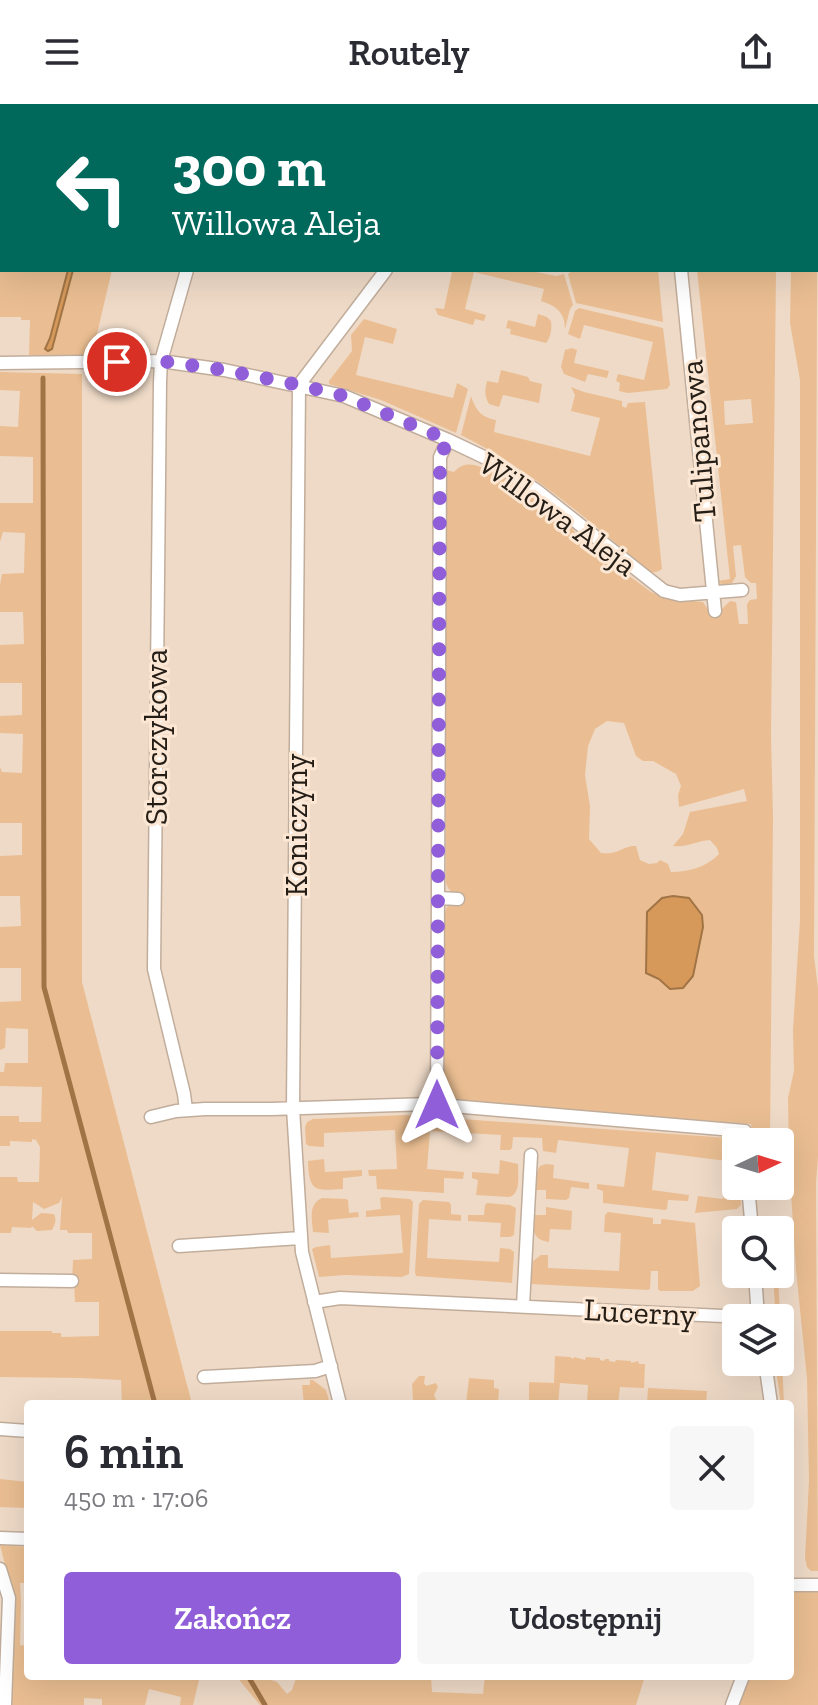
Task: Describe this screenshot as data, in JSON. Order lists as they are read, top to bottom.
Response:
{
  "streets": {
    "street": [
      "Tulipanowa",
      "Willowa Aleja",
      "Storczykowa",
      "Koniczyny",
      "Lucerny"
    ]
  },
  "crossings": [
    ["Tulipanowa", "Willowa Aleja"],
    ["Willowa Aleja", "Storczykowa"],
    ["Willowa Aleja", "Koniczyny"],
    ["Koniczyny", "Lucerny"]
  ],
  "north": "right",
  "page": {
    "header": "Routely",
    "turn": ["300 m", "Willowa Aleja"],
    "heading": ["6 min", "450 m · 17:06"],
    "buttons": ["Zakończ", "Udostępnij"]
  }
}
